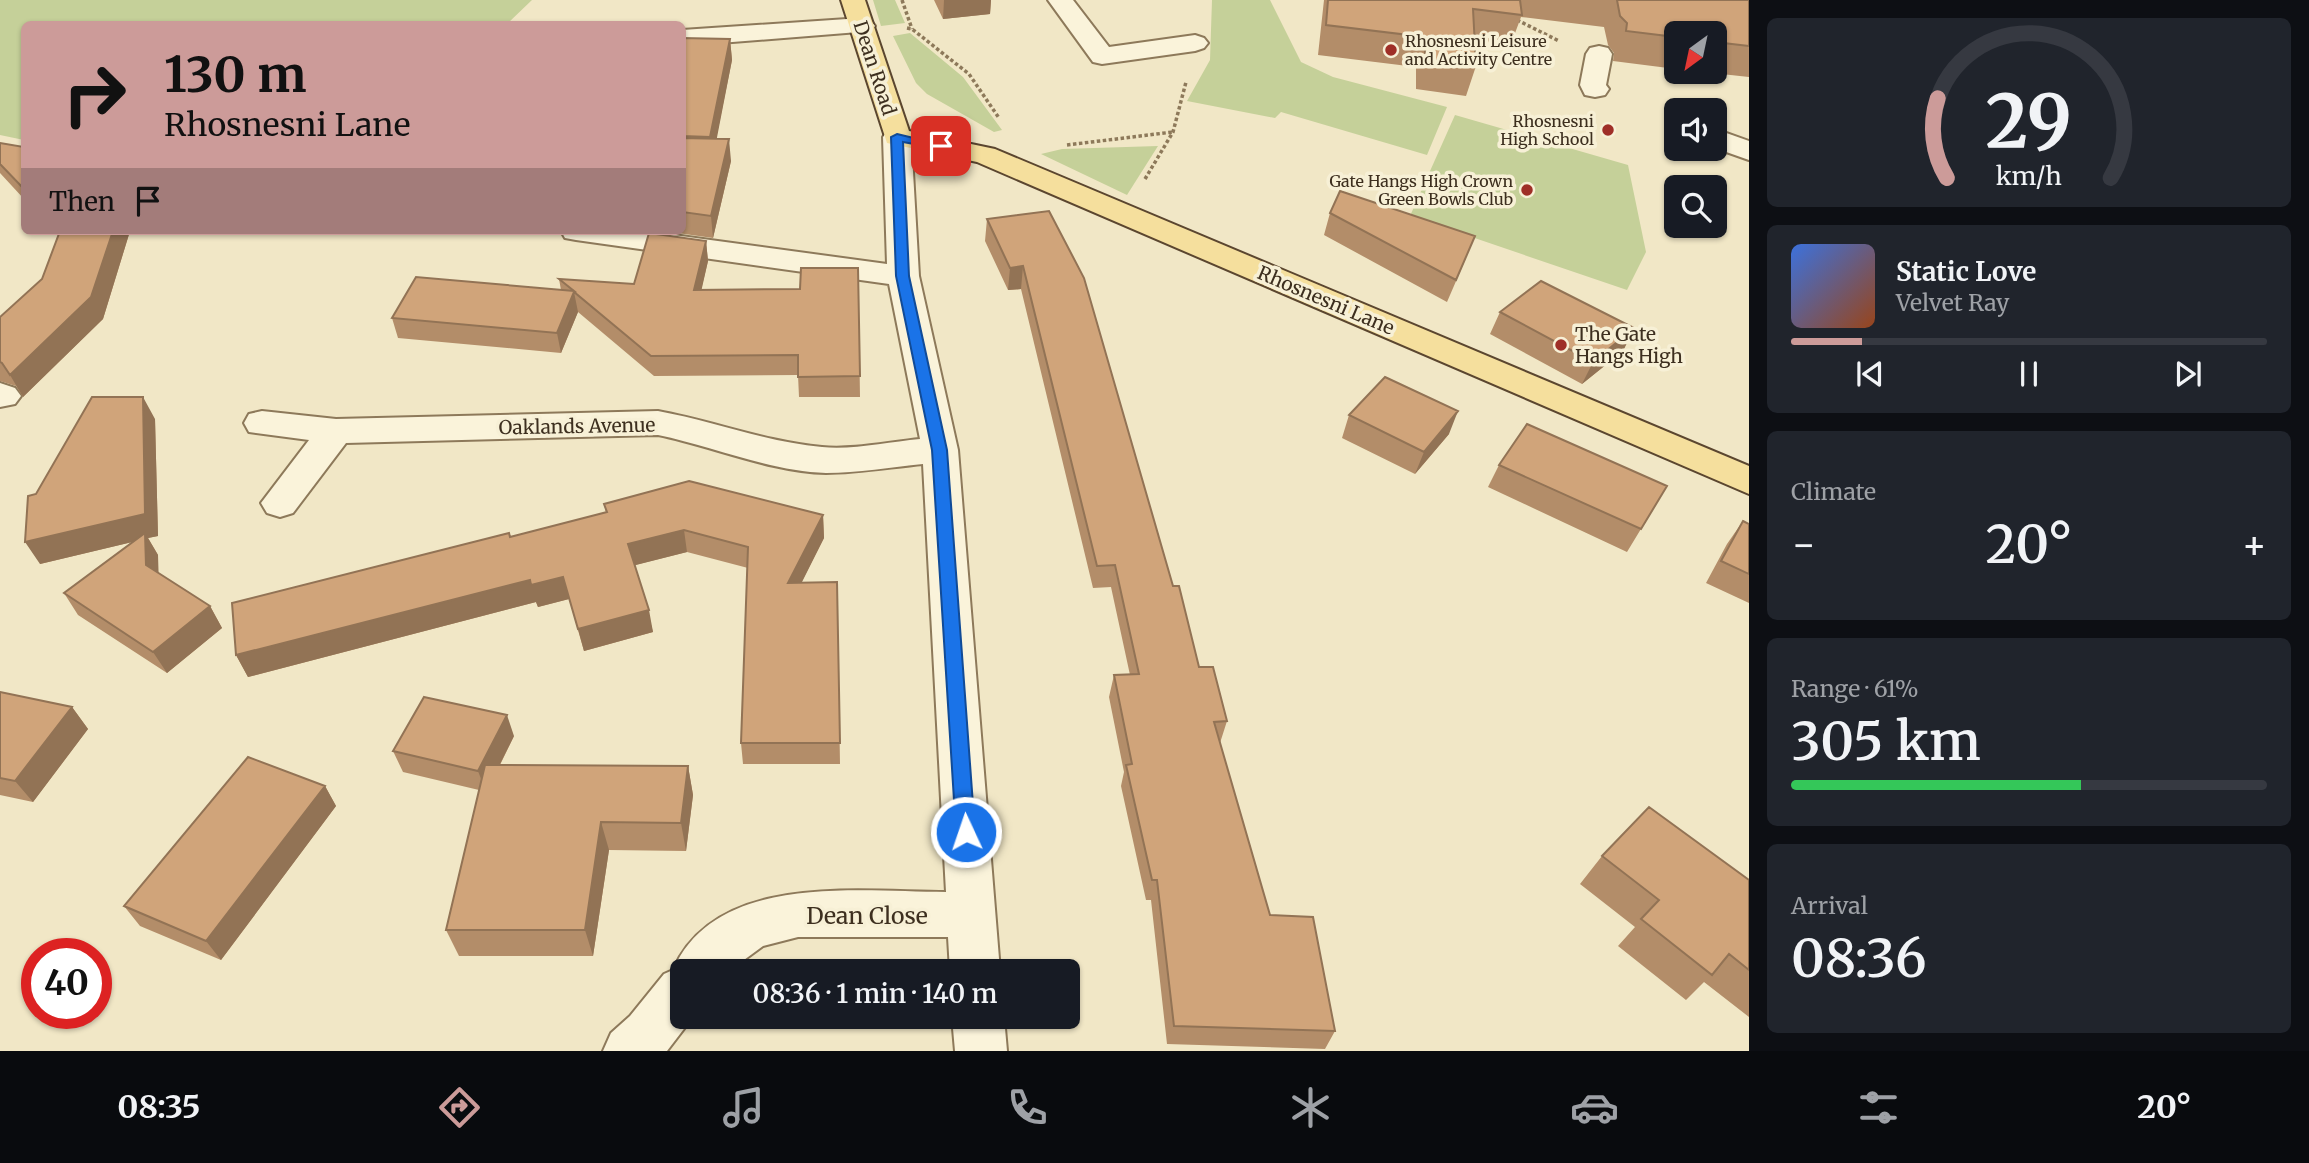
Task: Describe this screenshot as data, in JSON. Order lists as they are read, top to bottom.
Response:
{
  "streets": {
    "main road": ["Dean Road", "Rhosnesni Lane"],
    "street": ["Oaklands Avenue", "Dean Close"]
  },
  "crossings": [
    ["Dean Road", "Rhosnesni Lane"],
    ["Dean Road", "Oaklands Avenue"],
    ["Dean Road", "Dean Close"]
  ],
  "places": [
    "Rhosnesni Leisure and Activity Centre",
    "Rhosnesni High School",
    "Gate Hangs High Crown Green Bowls Club",
    "The Gate Hangs High"
  ],
  "north": "bottom left",
  "page": {
    "turn": ["130 m", "Rhosnesni Lane"],
    "then": "Then",
    "song": ["Static Love", "Velvet Ray"],
    "tile": [
      "Climate",
      ["Range · 61%", "305 km"],
      ["Arrival", "08:36"]
    ],
    "heat": ["−", "20°", "+"],
    "limit": "40",
    "trip": "08:36 · 1 min · 140 m",
    "tabs": ["08:35", "20°"],
    "gauge": ["29", "km/h"]
  }
}
